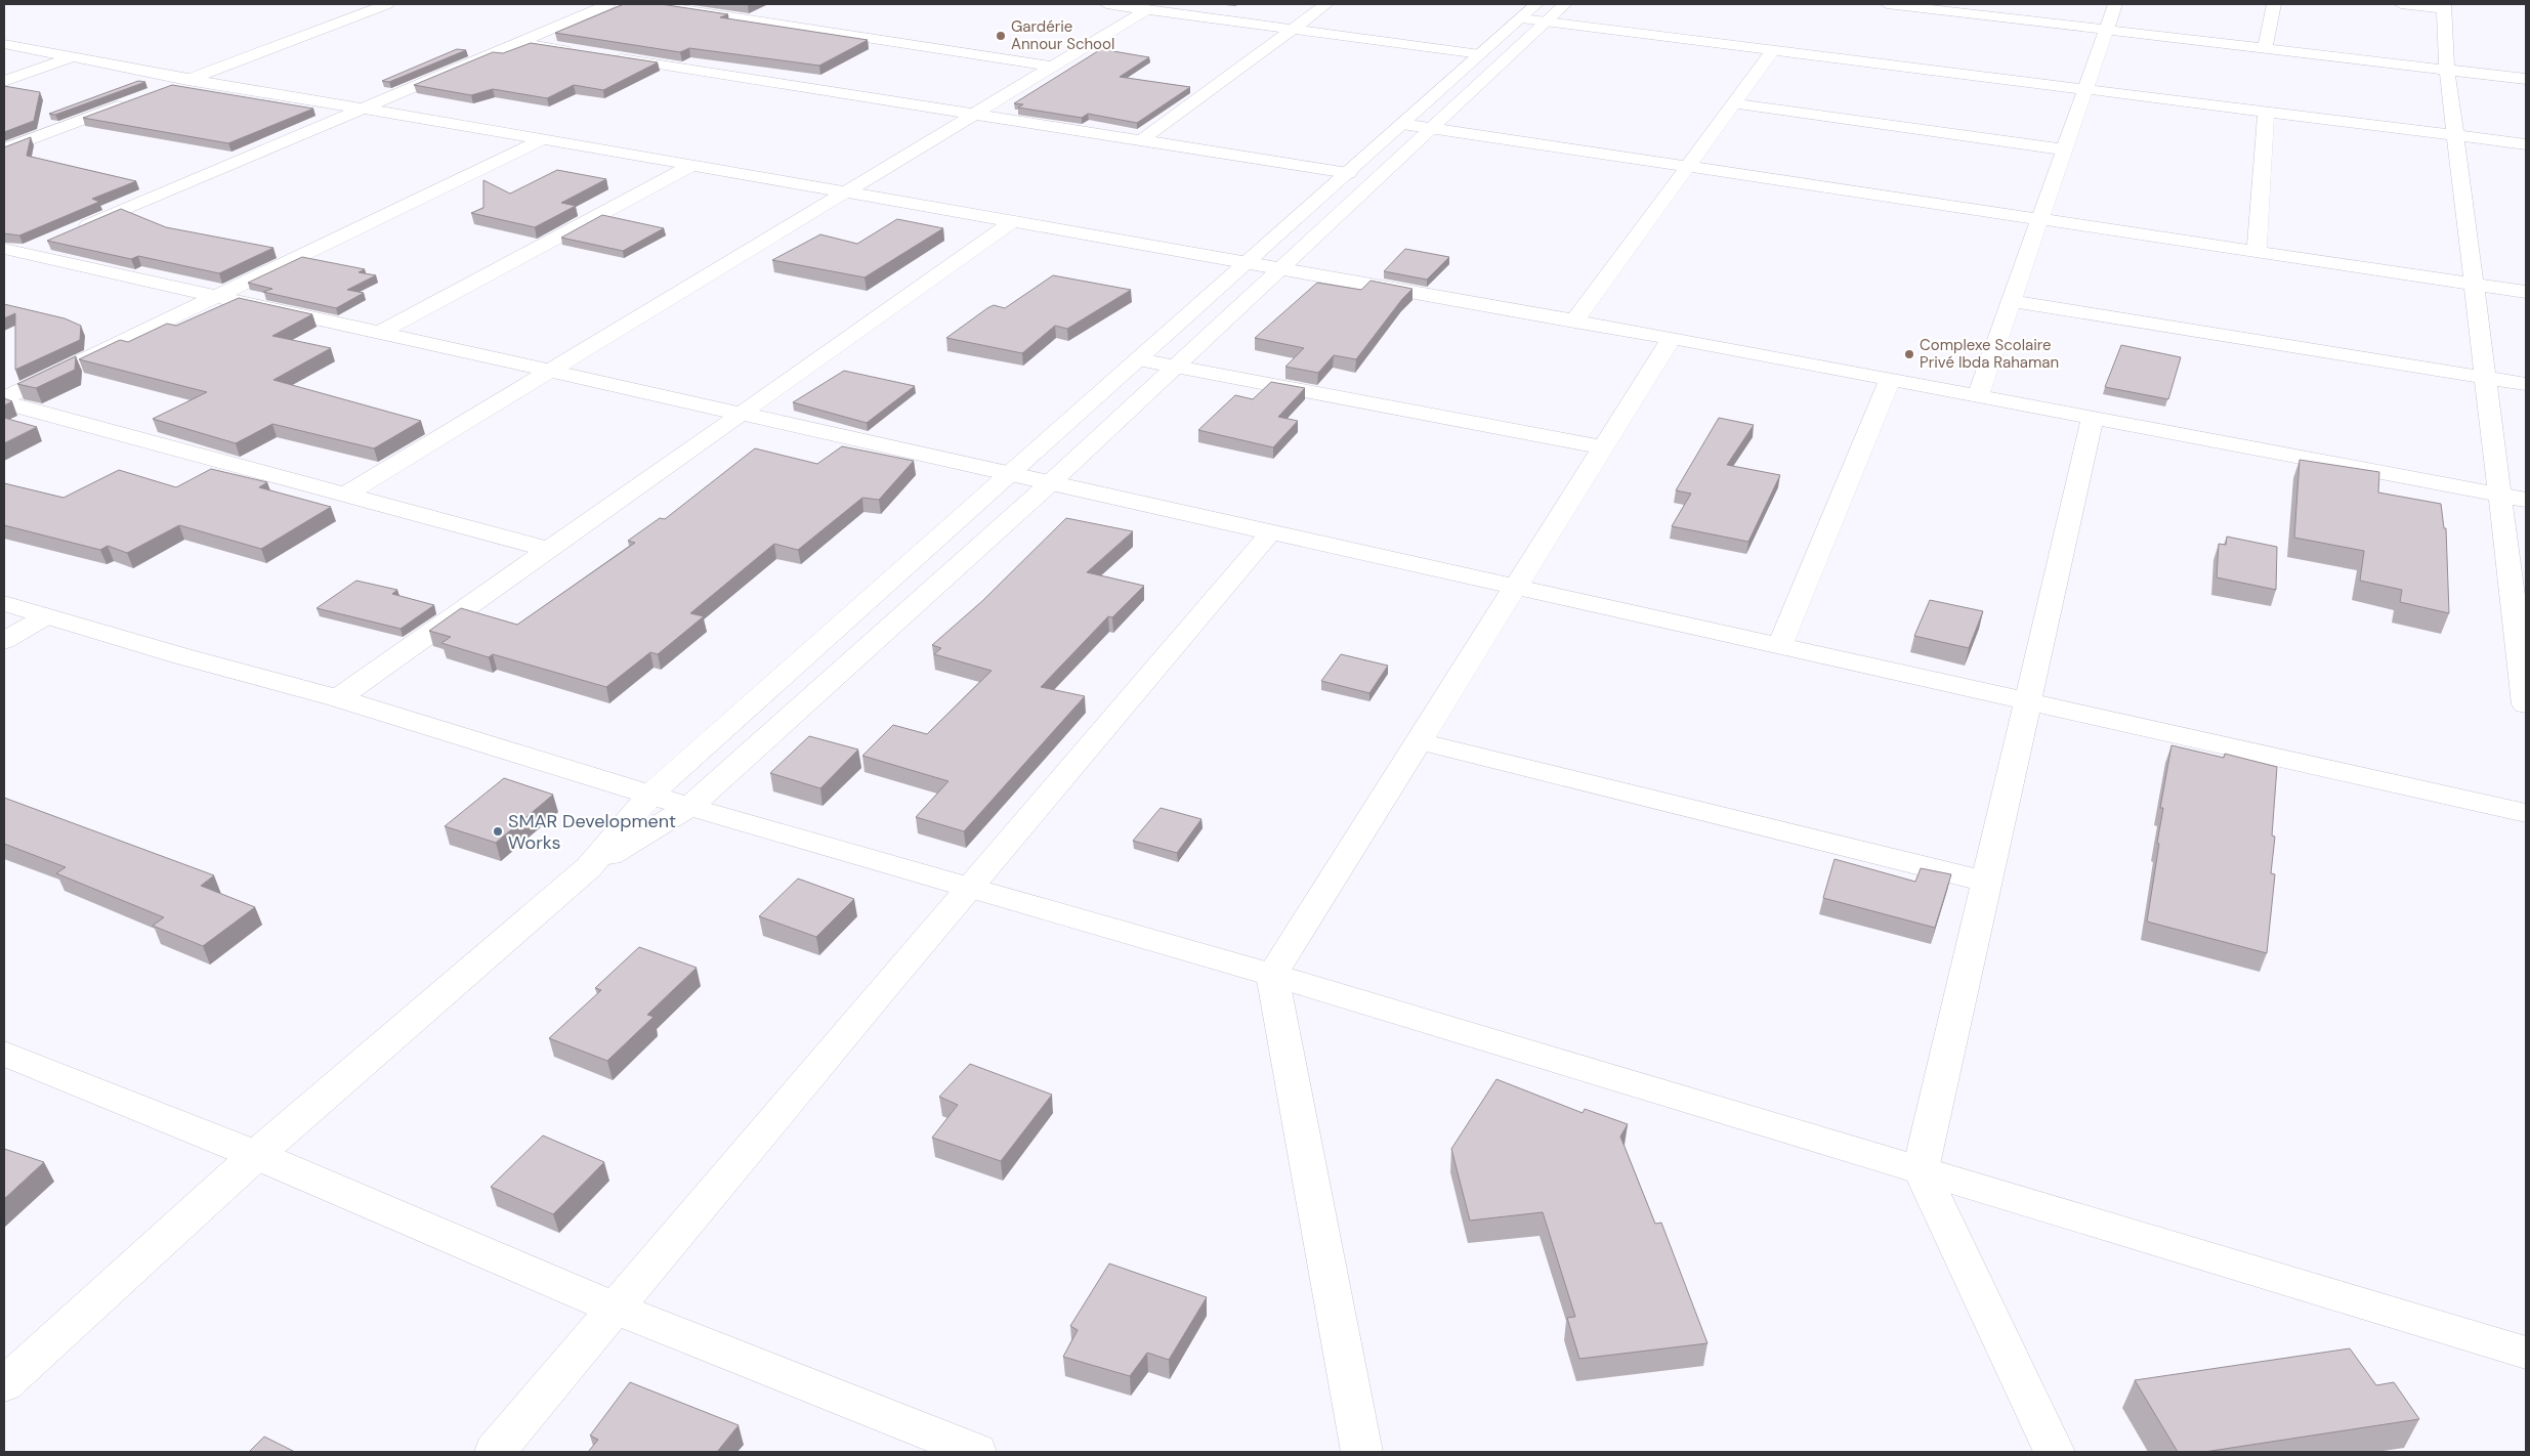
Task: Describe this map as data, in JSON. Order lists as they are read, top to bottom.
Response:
{
  "places": ["Gardérie Annour School", "Complexe Scolaire Privé Ibda Rahaman", "SMAR Development Works"]
}
